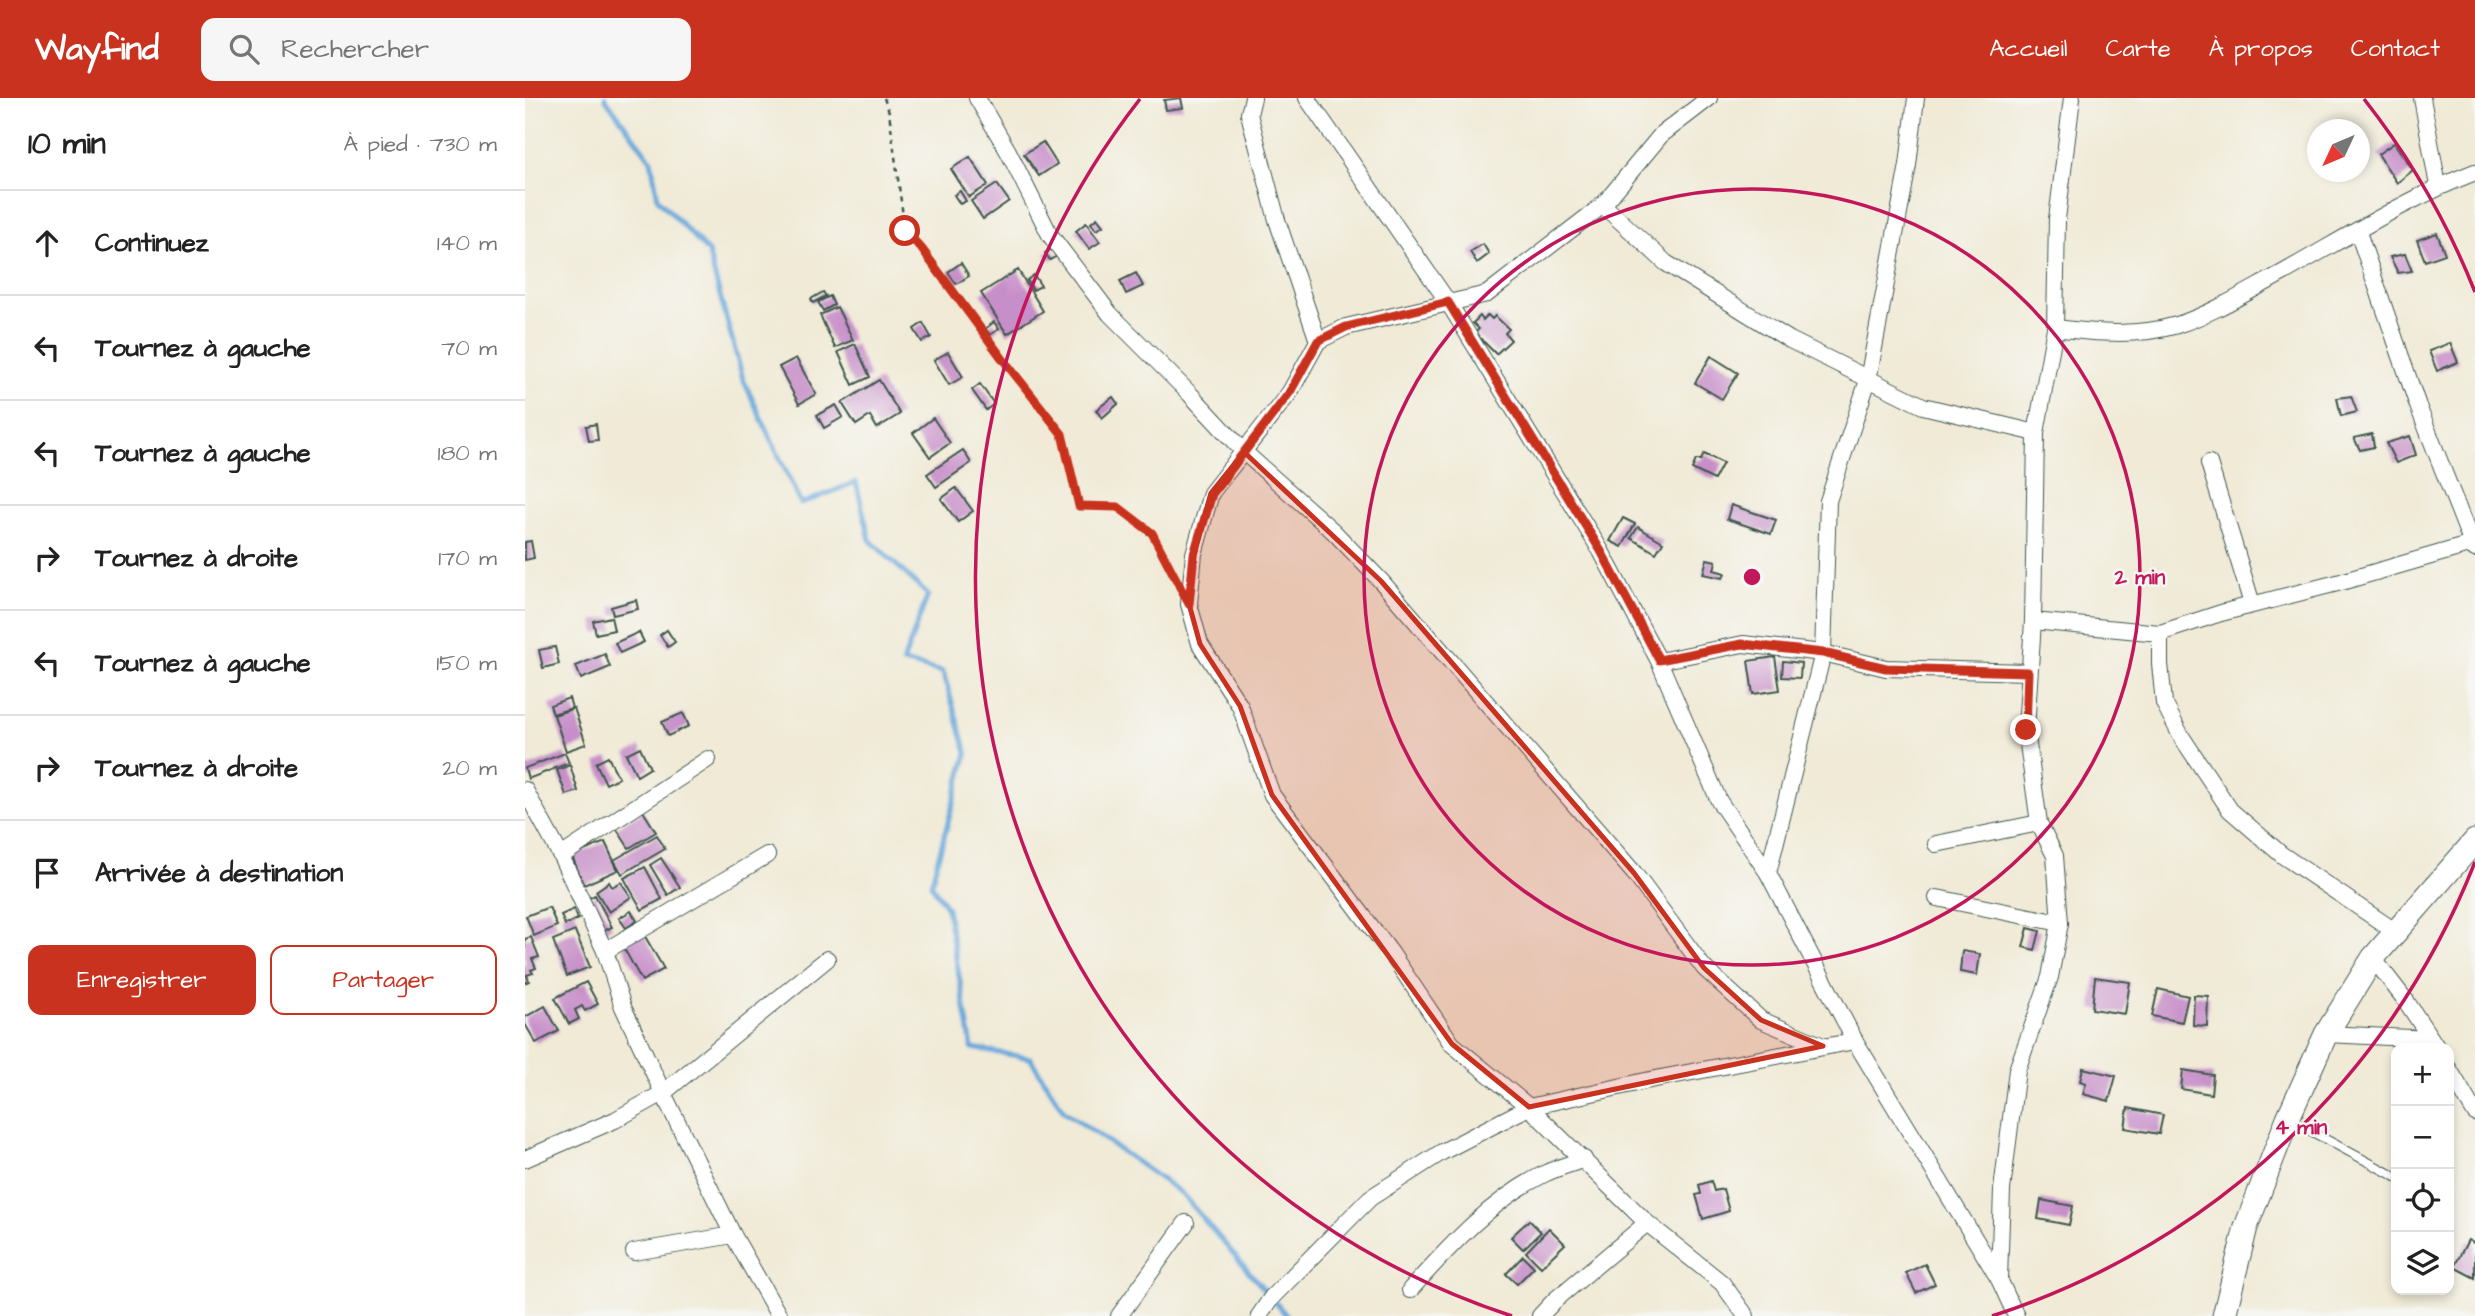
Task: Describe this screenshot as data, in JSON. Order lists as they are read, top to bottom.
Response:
{
  "north": "bottom left",
  "page": {
    "header": "Wayfind",
    "search": "Rechercher",
    "nav": [
      "Accueil",
      "Carte",
      "À propos",
      "Contact"
    ],
    "heading": ["10 min", "À pied · 730 m"],
    "list": [
      ["Continuez", "140 m"],
      ["Tournez à gauche", "70 m"],
      ["Tournez à gauche", "180 m"],
      ["Tournez à droite", "170 m"],
      ["Tournez à gauche", "150 m"],
      ["Tournez à droite", "20 m"],
      "Arrivée à destination"
    ],
    "buttons": ["Enregistrer", "Partager"],
    "map_buttons": ["+", "−"]
  },
  "rings": ["2 min", "4 min"]
}
